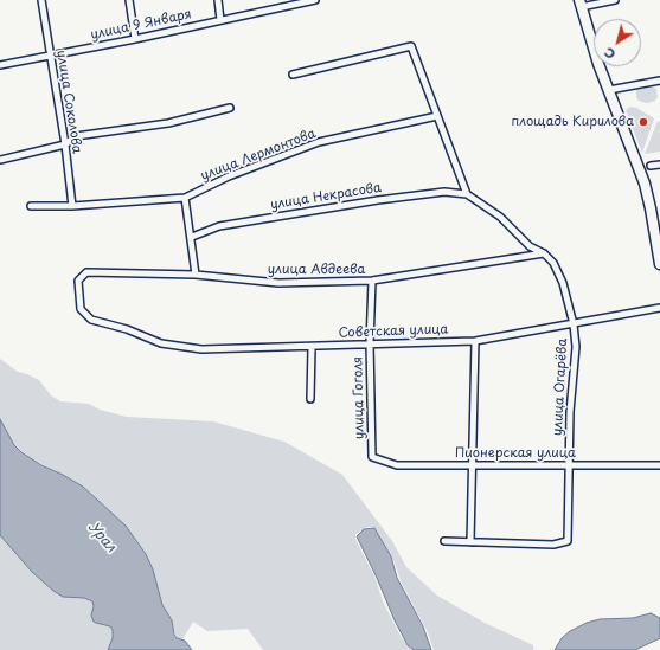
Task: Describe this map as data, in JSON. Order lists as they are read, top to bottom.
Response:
{
  "streets": {
    "street": [
      "улица 9 Января",
      "улица Соколова",
      "улица Лермонтова",
      "улица Некрасова",
      "улица Авдеева",
      "Советская улица",
      "улица Огарёва",
      "улица Гоголя",
      "Пионерская улица"
    ]
  },
  "crossings": [
    ["улица 9 Января", "улица Соколова"],
    ["улица Соколова", "улица Лермонтова"],
    ["улица Некрасова", "улица Огарёва"],
    ["улица Авдеева", "Советская улица"],
    ["улица Авдеева", "улица Огарёва"],
    ["улица Авдеева", "улица Гоголя"],
    ["Советская улица", "улица Огарёва"],
    ["Советская улица", "улица Гоголя"],
    ["улица Огарёва", "Пионерская улица"],
    ["улица Гоголя", "Пионерская улица"]
  ],
  "water": ["Урал"],
  "places": ["площадь Кирилова"],
  "north": "bottom left"
}
